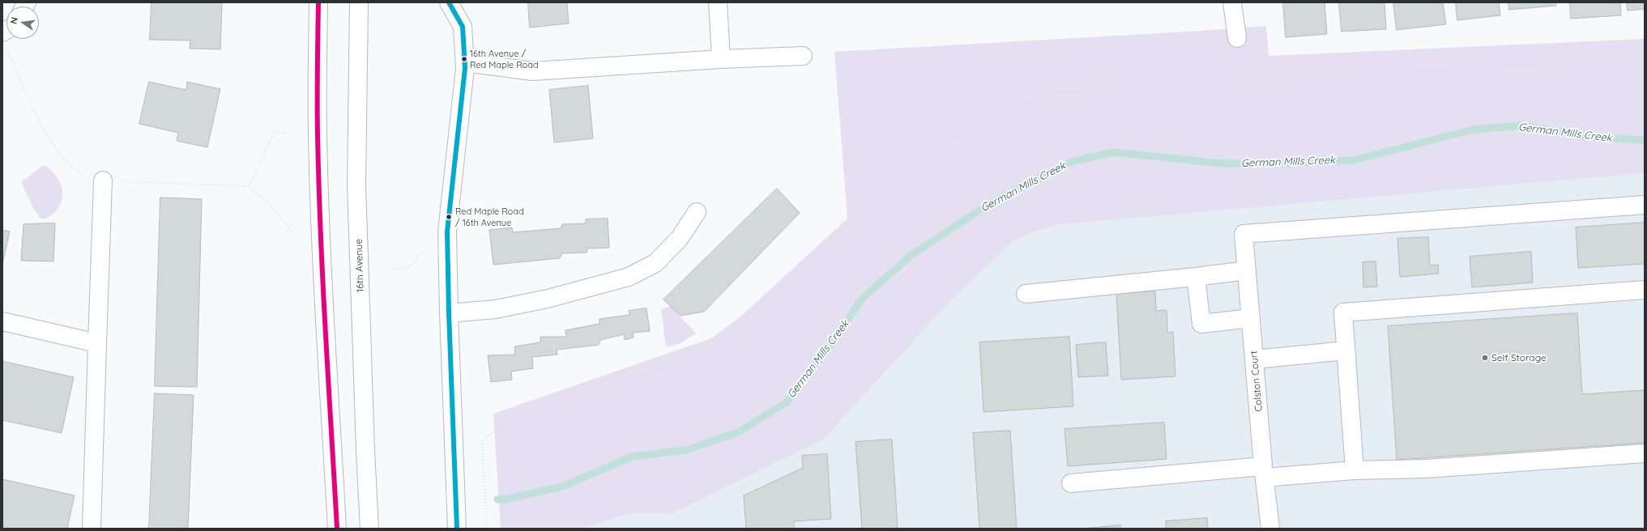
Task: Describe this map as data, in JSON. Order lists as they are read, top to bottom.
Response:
{
  "streets": {
    "main road": ["16th Avenue", "Colston Court"]
  },
  "water": ["German Mills Creek"],
  "places": ["16th Avenue / Red Maple Road", "Red Maple Road / 16th Avenue", "Self Storage"],
  "north": "left"
}
